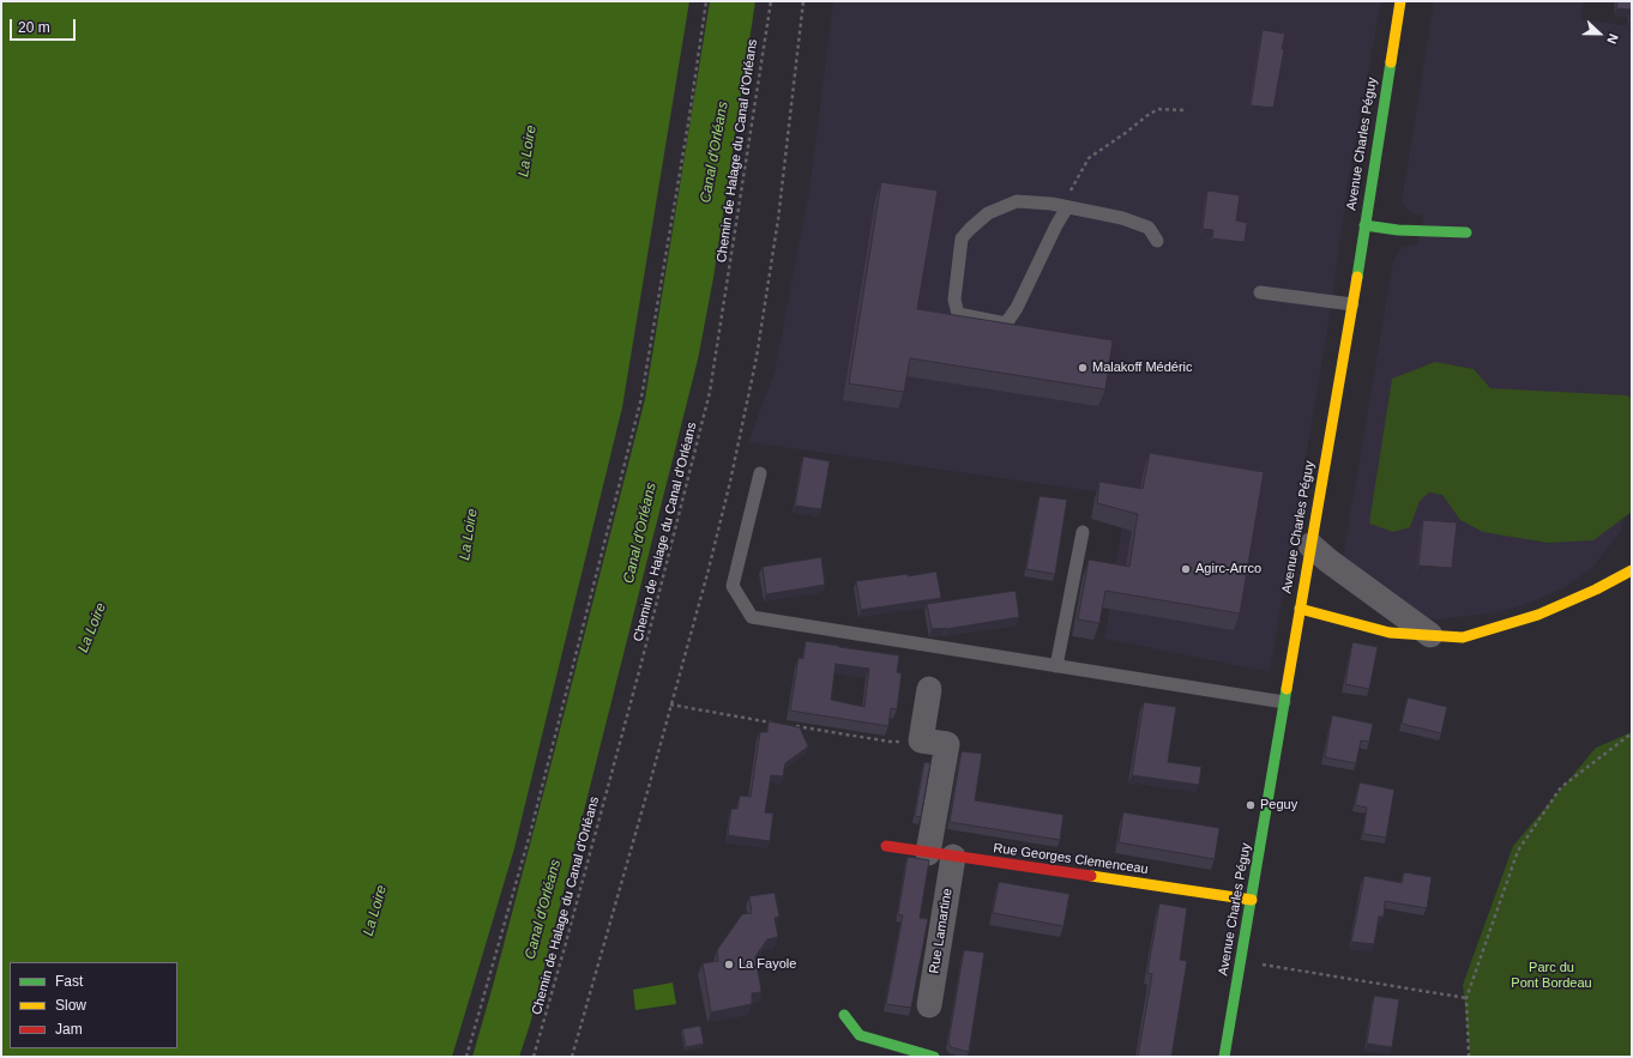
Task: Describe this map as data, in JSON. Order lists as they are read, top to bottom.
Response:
{
  "streets": {
    "main road": ["Avenue Charles Péguy", "Rue Georges Clemenceau"],
    "street": ["Rue Lamartine"],
    "path": ["Chemin de Halage du Canal d'Orléans"]
  },
  "crossings": [
    ["Avenue Charles Péguy", "Rue Georges Clemenceau"],
    ["Rue Georges Clemenceau", "Rue Lamartine"]
  ],
  "water": ["La Loire", "Canal d'Orléans"],
  "parks": ["Parc du Pont Bordeau"],
  "places": [
    "Malakoff Médéric",
    "Agirc-Arrco",
    "Peguy",
    "La Fayole"
  ],
  "legend": ["Fast", "Slow", "Jam"],
  "scale_bar": "20 m",
  "north": "right"
}
